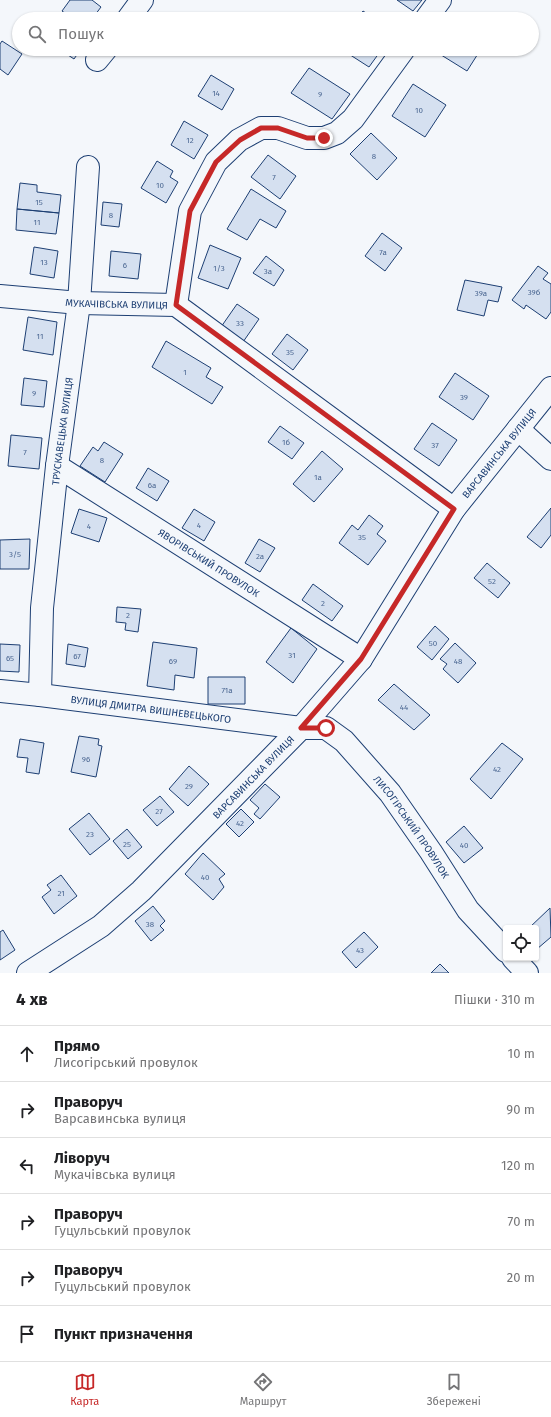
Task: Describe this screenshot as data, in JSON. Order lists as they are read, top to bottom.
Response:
{
  "streets": {
    "street": [
      "МУКАЧІВСЬКА ВУЛИЦЯ",
      "ТРУСКАВЕЦЬКА ВУЛИЦЯ",
      "ВАРСАВИНСЬКА ВУЛИЦЯ",
      "ЯВОРІВСЬКИЙ ПРОВУЛОК",
      "ВУЛИЦЯ ДМИТРА ВИШНЕВЕЦЬКОГО",
      "ЛИСОГІРСЬКИЙ ПРОВУЛОК"
    ]
  },
  "crossings": [
    ["МУКАЧІВСЬКА ВУЛИЦЯ", "ТРУСКАВЕЦЬКА ВУЛИЦЯ"],
    ["МУКАЧІВСЬКА ВУЛИЦЯ", "ВАРСАВИНСЬКА ВУЛИЦЯ"],
    ["ТРУСКАВЕЦЬКА ВУЛИЦЯ", "ЯВОРІВСЬКИЙ ПРОВУЛОК"],
    ["ТРУСКАВЕЦЬКА ВУЛИЦЯ", "ВУЛИЦЯ ДМИТРА ВИШНЕВЕЦЬКОГО"],
    ["ВАРСАВИНСЬКА ВУЛИЦЯ", "ЯВОРІВСЬКИЙ ПРОВУЛОК"],
    ["ВАРСАВИНСЬКА ВУЛИЦЯ", "ВУЛИЦЯ ДМИТРА ВИШНЕВЕЦЬКОГО"],
    ["ВАРСАВИНСЬКА ВУЛИЦЯ", "ЛИСОГІРСЬКИЙ ПРОВУЛОК"],
    ["ВУЛИЦЯ ДМИТРА ВИШНЕВЕЦЬКОГО", "ЛИСОГІРСЬКИЙ ПРОВУЛОК"]
  ],
  "house_numbers": [
    "14",
    "9",
    "10",
    "12",
    "8",
    "7",
    "10",
    "15",
    "8",
    "11",
    "7а",
    "13",
    "6",
    "1/3",
    "3а",
    "39б",
    "39а",
    "33",
    "11",
    "35",
    "1",
    "9",
    "39",
    "1б",
    "37",
    "7",
    "8",
    "1а",
    "6а",
    "4",
    "4",
    "35",
    "3/5",
    "2а",
    "52",
    "2",
    "2",
    "50",
    "31",
    "67",
    "65",
    "69",
    "48",
    "71а",
    "44",
    "96",
    "42",
    "29",
    "27",
    "42",
    "23",
    "25",
    "40",
    "40",
    "21",
    "38",
    "43"
  ],
  "page": {
    "search": "Пошук",
    "heading": ["4 хв", "Пішки · 310 m"],
    "list": [
      ["Прямо", "Лисогірський провулок", "10 m"],
      ["Праворуч", "Варсавинська вулиця", "90 m"],
      ["Ліворуч", "Мукачівська вулиця", "120 m"],
      ["Праворуч", "Гуцульський провулок", "70 m"],
      ["Праворуч", "Гуцульський провулок", "20 m"],
      "Пункт призначення"
    ],
    "nav": ["Карта", "Маршрут", "Збережені"]
  }
}
